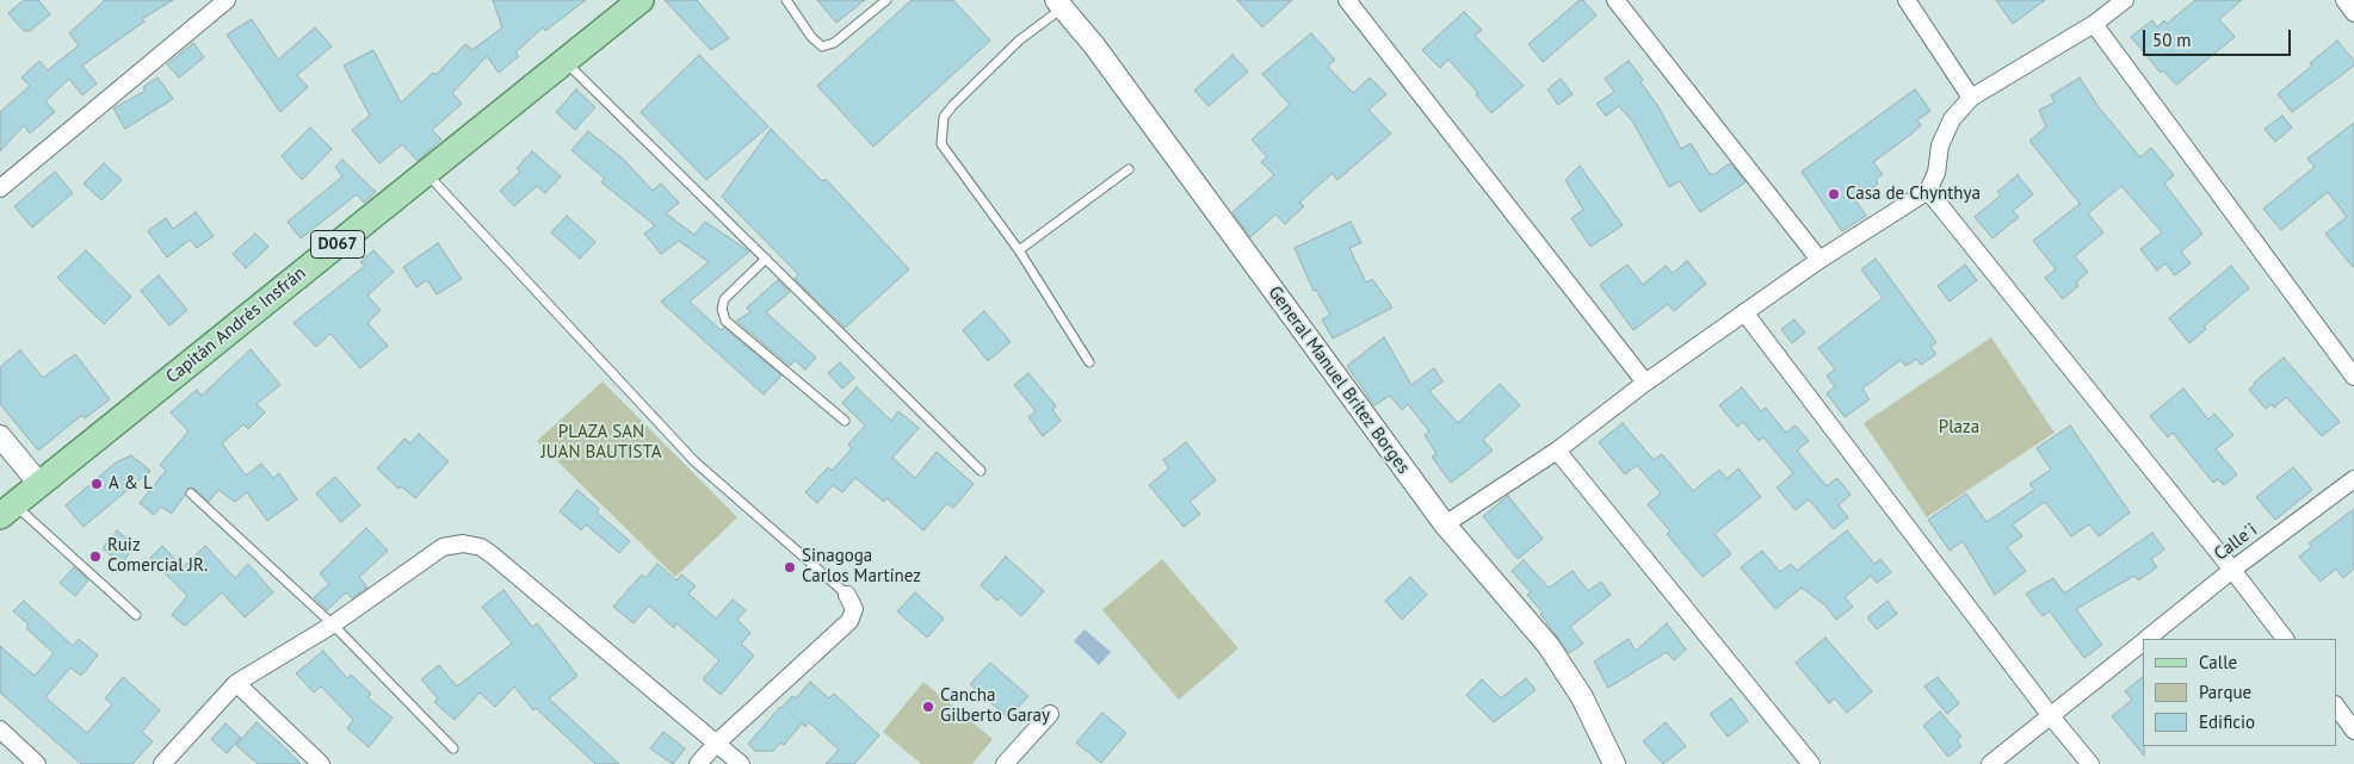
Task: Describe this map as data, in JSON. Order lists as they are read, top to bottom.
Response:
{
  "streets": {
    "main road": ["D067", "Capitán Andrés Insfrán"],
    "street": ["General Manuel Brítez Borges", "Calle´i"]
  },
  "parks": ["Plaza", "PLAZA SAN JUAN BAUTISTA"],
  "places": [
    "Casa de Chynthya",
    "A & L",
    "Ruiz Comercial JR.",
    "Sinagoga Carlos Martínez",
    "Cancha Gilberto Garay"
  ],
  "legend": ["Calle", "Parque", "Edificio"],
  "scale_bar": "50 m"
}
